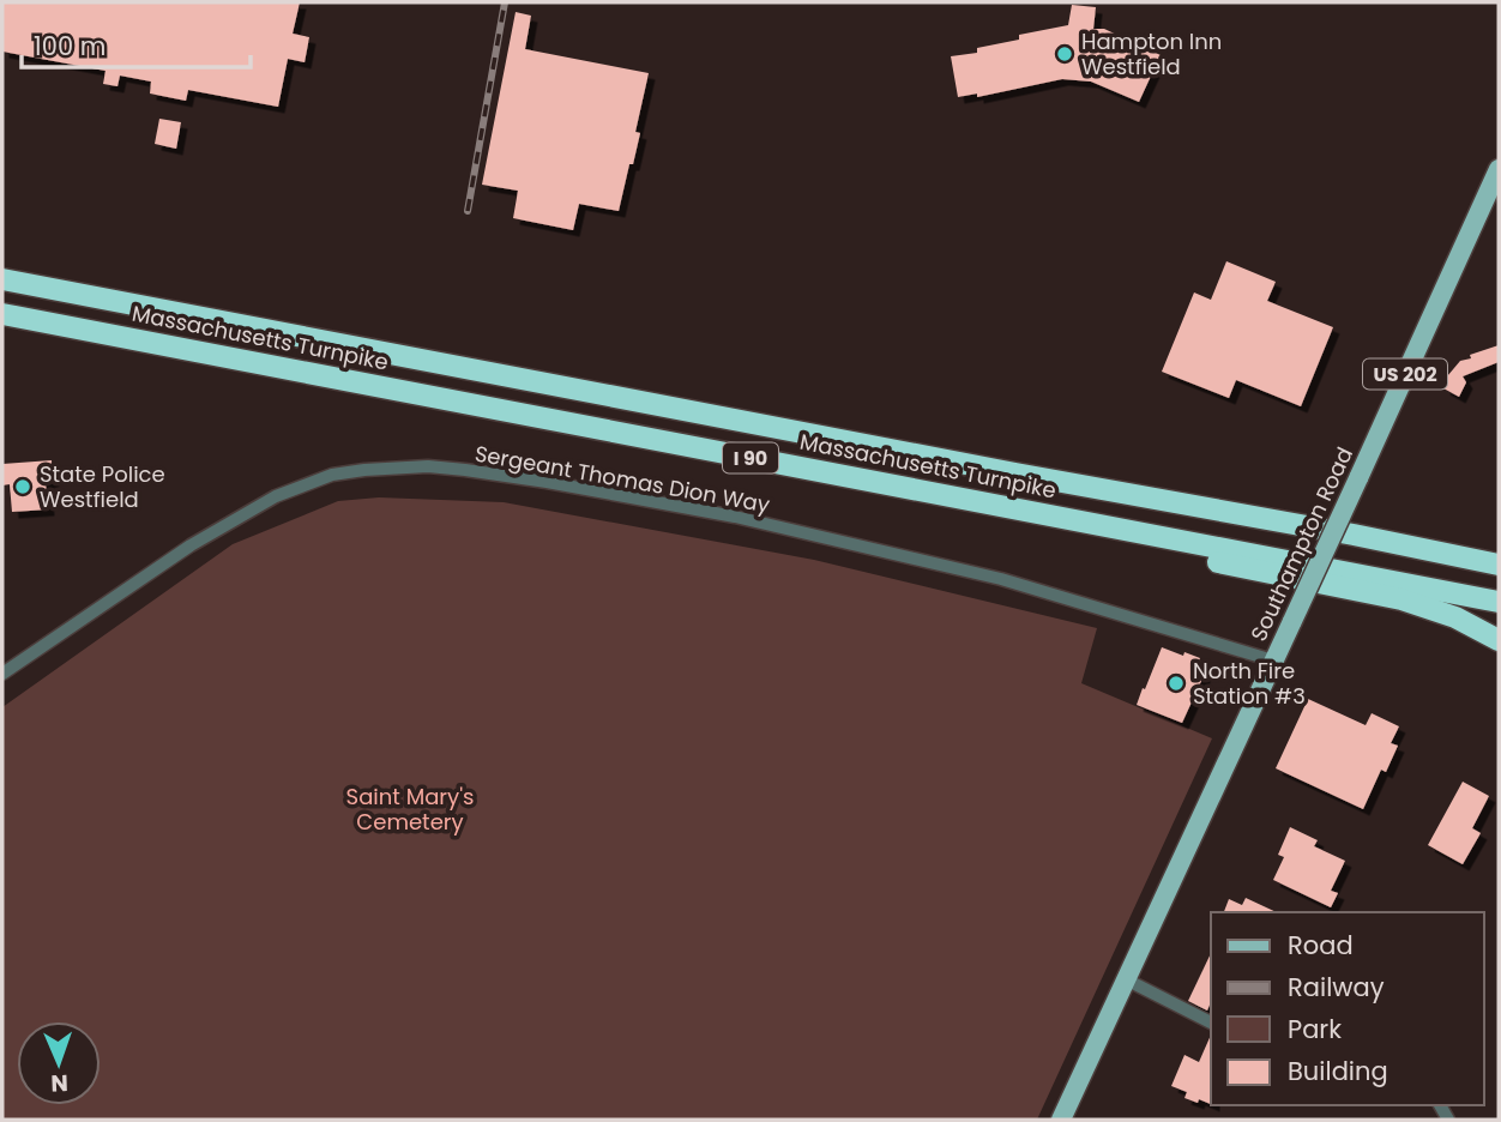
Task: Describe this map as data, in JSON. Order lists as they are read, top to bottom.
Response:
{
  "streets": {
    "highway": ["Massachusetts Turnpike", "I 90"],
    "main road": ["US 202", "Southampton Road"],
    "street": ["Sergeant Thomas Dion Way"]
  },
  "crossings": [
    ["Sergeant Thomas Dion Way", "Southampton Road"]
  ],
  "parks": ["Saint Mary's Cemetery"],
  "places": ["Hampton Inn Westfield", "State Police Westfield", "North Fire Station #3"],
  "legend": [
    "Road",
    "Railway",
    "Park",
    "Building"
  ],
  "scale_bar": "100 m",
  "north": "bottom"
}
